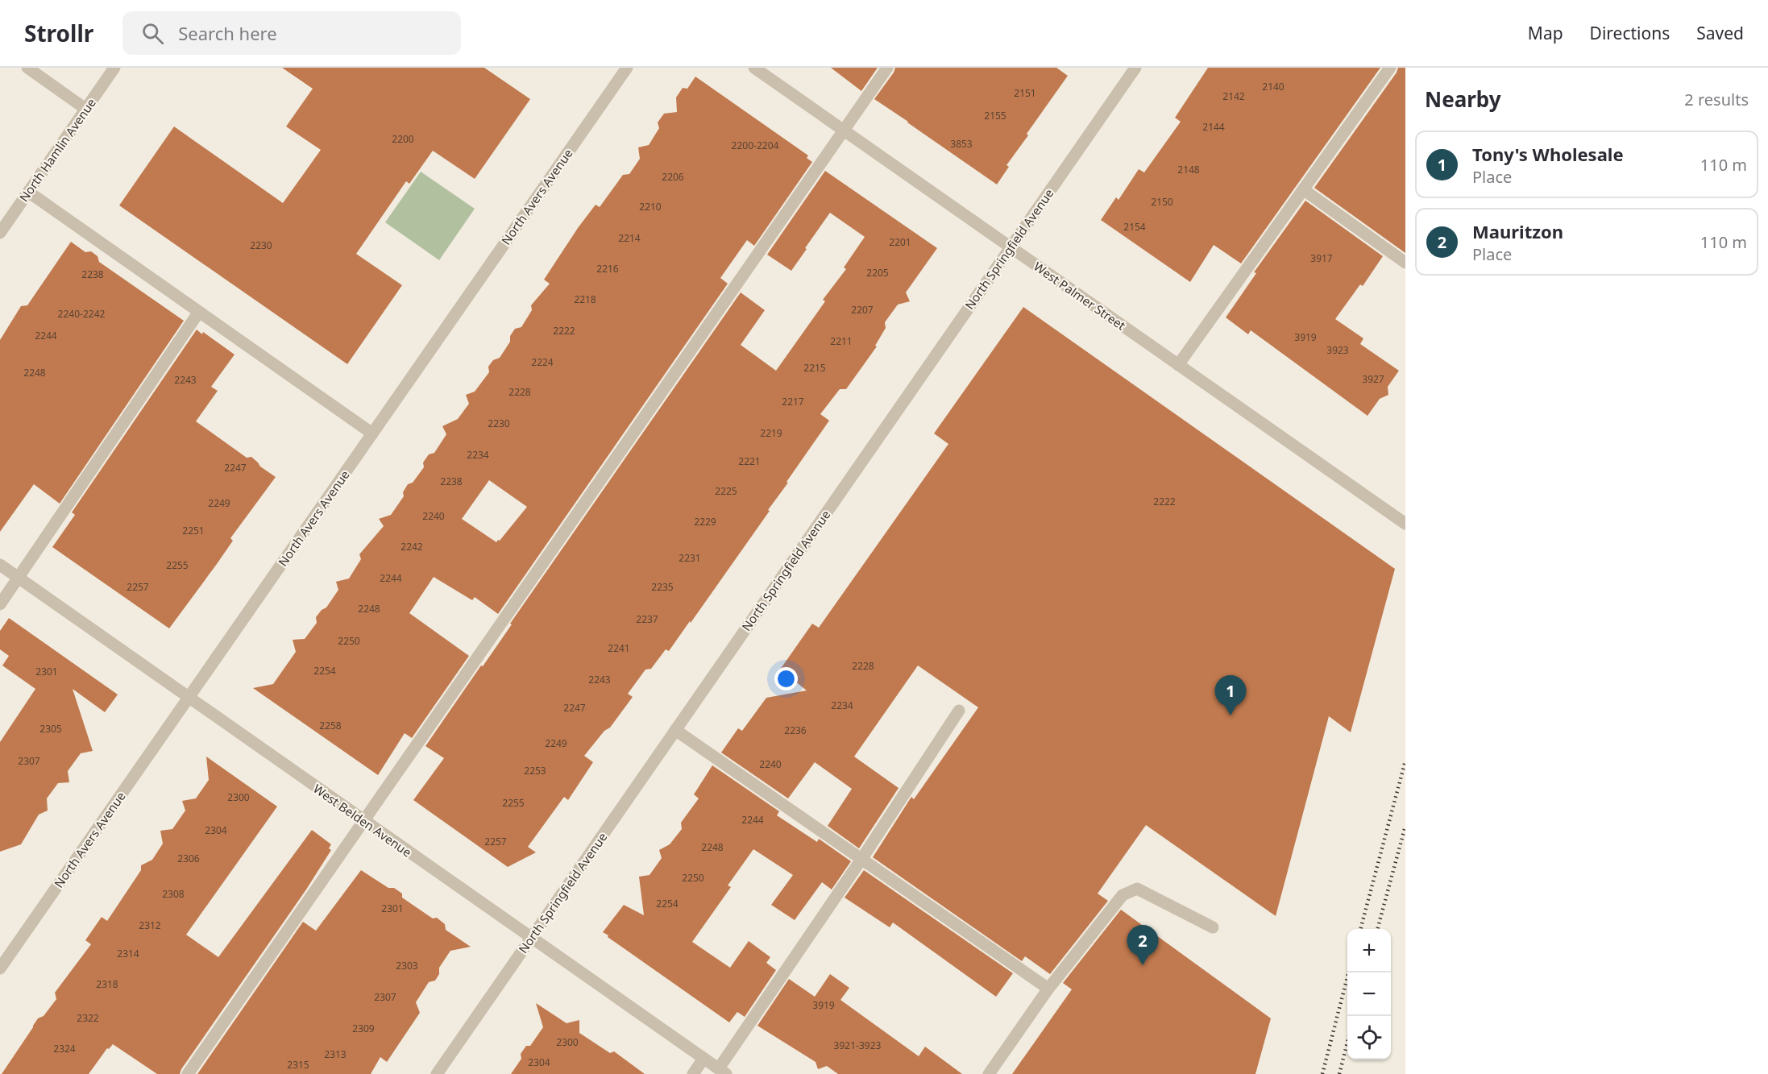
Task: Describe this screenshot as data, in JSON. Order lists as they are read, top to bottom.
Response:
{
  "streets": {
    "street": [
      "North Hamlin Avenue",
      "North Avers Avenue",
      "North Springfield Avenue",
      "West Palmer Street",
      "West Belden Avenue"
    ]
  },
  "crossings": [
    ["North Avers Avenue", "West Belden Avenue"],
    ["North Springfield Avenue", "West Palmer Street"],
    ["North Springfield Avenue", "West Belden Avenue"]
  ],
  "house_numbers": [
    "2140",
    "2151",
    "2142",
    "2155",
    "2144",
    "2200",
    "3853",
    "2200-2204",
    "2148",
    "2206",
    "2150",
    "2210",
    "2154",
    "2214",
    "2201",
    "2230",
    "3917",
    "2216",
    "2205",
    "2238",
    "2218",
    "2207",
    "2240-2242",
    "2222",
    "2244",
    "3919",
    "2211",
    "3923",
    "2224",
    "2215",
    "2248",
    "3927",
    "2243",
    "2228",
    "2217",
    "2230",
    "2219",
    "2234",
    "2221",
    "2247",
    "2238",
    "2225",
    "2222",
    "2249",
    "2240",
    "2229",
    "2251",
    "2242",
    "2231",
    "2255",
    "2244",
    "2257",
    "2235",
    "2248",
    "2237",
    "2250",
    "2241",
    "2228",
    "2254",
    "2301",
    "2243",
    "2234",
    "2247",
    "2258",
    "2305",
    "2236",
    "2249",
    "2307",
    "2240",
    "2253",
    "2300",
    "2255",
    "2244",
    "2304",
    "2257",
    "2248",
    "2306",
    "2250",
    "2308",
    "2254",
    "2301",
    "2312",
    "2314",
    "2303",
    "2318",
    "2307",
    "3919",
    "2322",
    "2309",
    "2300",
    "3921-3923",
    "2324",
    "2313",
    "2304",
    "2315"
  ],
  "page": {
    "header": "Strollr",
    "search": "Search here",
    "nav": ["Map", "Directions", "Saved"],
    "heading": ["Nearby", "2 results"],
    "list": [
      {
        "mark": "1",
        "name": "Tony's Wholesale",
        "note": "Place",
        "value": "110 m"
      },
      {
        "mark": "2",
        "name": "Mauritzon",
        "note": "Place",
        "value": "110 m"
      }
    ],
    "pins": ["1", "2"],
    "map_buttons": ["+", "−"]
  }
}
